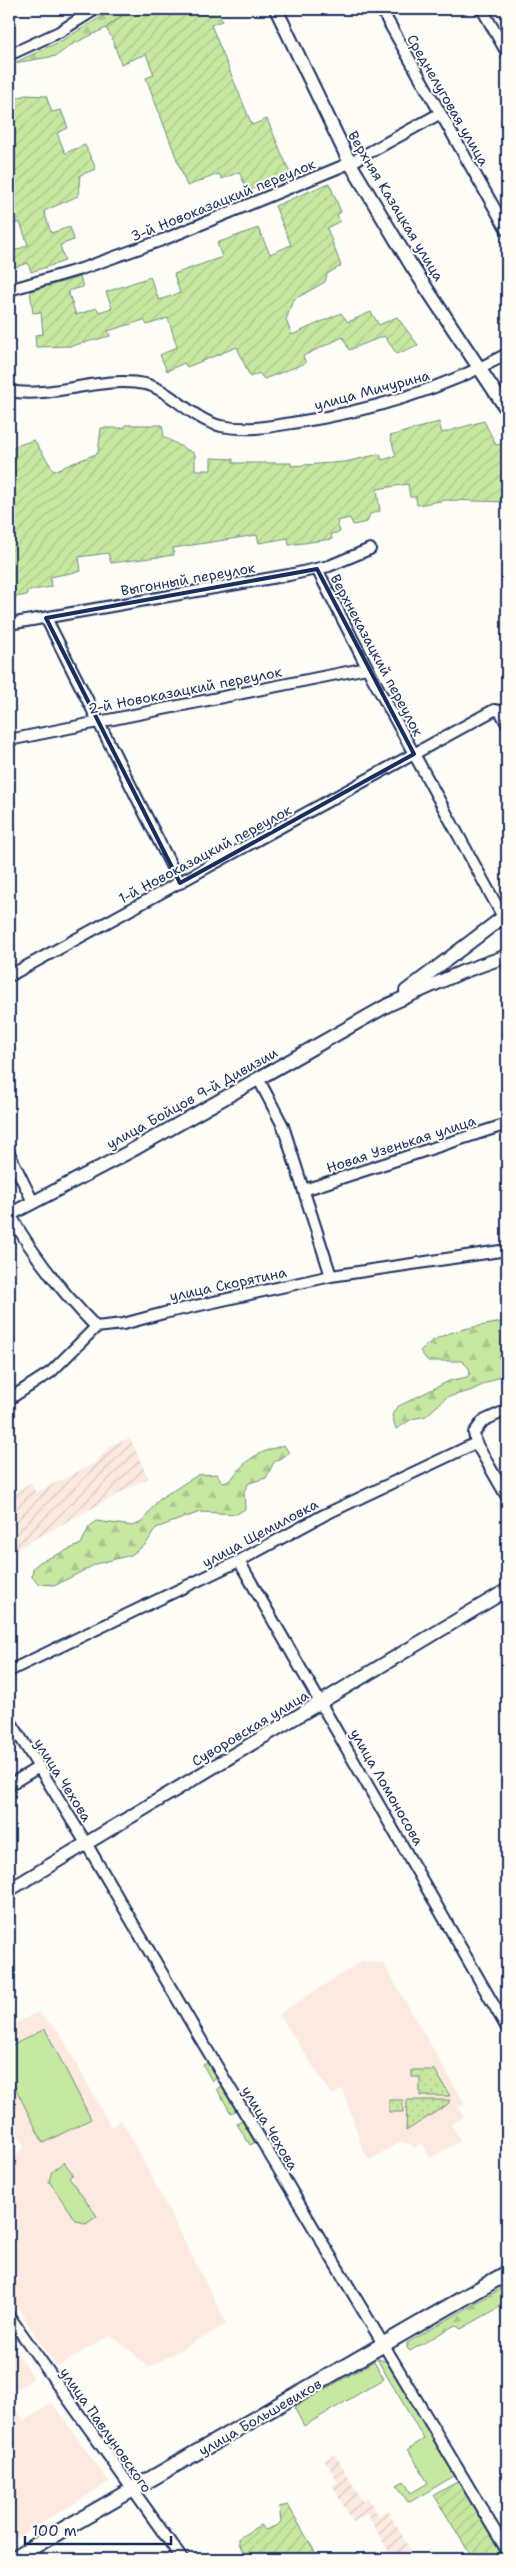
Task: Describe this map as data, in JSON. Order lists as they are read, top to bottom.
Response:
{
  "streets": {
    "main road": ["улица Большевиков"],
    "street": [
      "Среднелуговая улица",
      "3-й Новоказацкий переулок",
      "Верхняя Казацкая улица",
      "улица Мичурина",
      "Выгонный переулок",
      "Верхнеказацкий переулок",
      "2-й Новоказацкий переулок",
      "1-й Новоказацкий переулок",
      "улица Бойцов 9-й Дивизии",
      "Новая Узенькая улица",
      "улица Скорятина",
      "улица Щемиловка",
      "Суворовская улица",
      "улица Чехова",
      "улица Ломоносова",
      "улица Павлуновского"
    ]
  },
  "crossings": [
    ["Среднелуговая улица", "3-й Новоказацкий переулок"],
    ["3-й Новоказацкий переулок", "Верхняя Казацкая улица"],
    ["Верхняя Казацкая улица", "улица Мичурина"],
    ["Выгонный переулок", "Верхнеказацкий переулок"],
    ["Верхнеказацкий переулок", "2-й Новоказацкий переулок"],
    ["Верхнеказацкий переулок", "1-й Новоказацкий переулок"],
    ["Верхнеказацкий переулок", "улица Бойцов 9-й Дивизии"],
    ["улица Щемиловка", "улица Ломоносова"],
    ["Суворовская улица", "улица Чехова"],
    ["Суворовская улица", "улица Ломоносова"],
    ["улица Чехова", "улица Большевиков"],
    ["улица Большевиков", "улица Павлуновского"]
  ],
  "scale_bar": "100 m"
}
